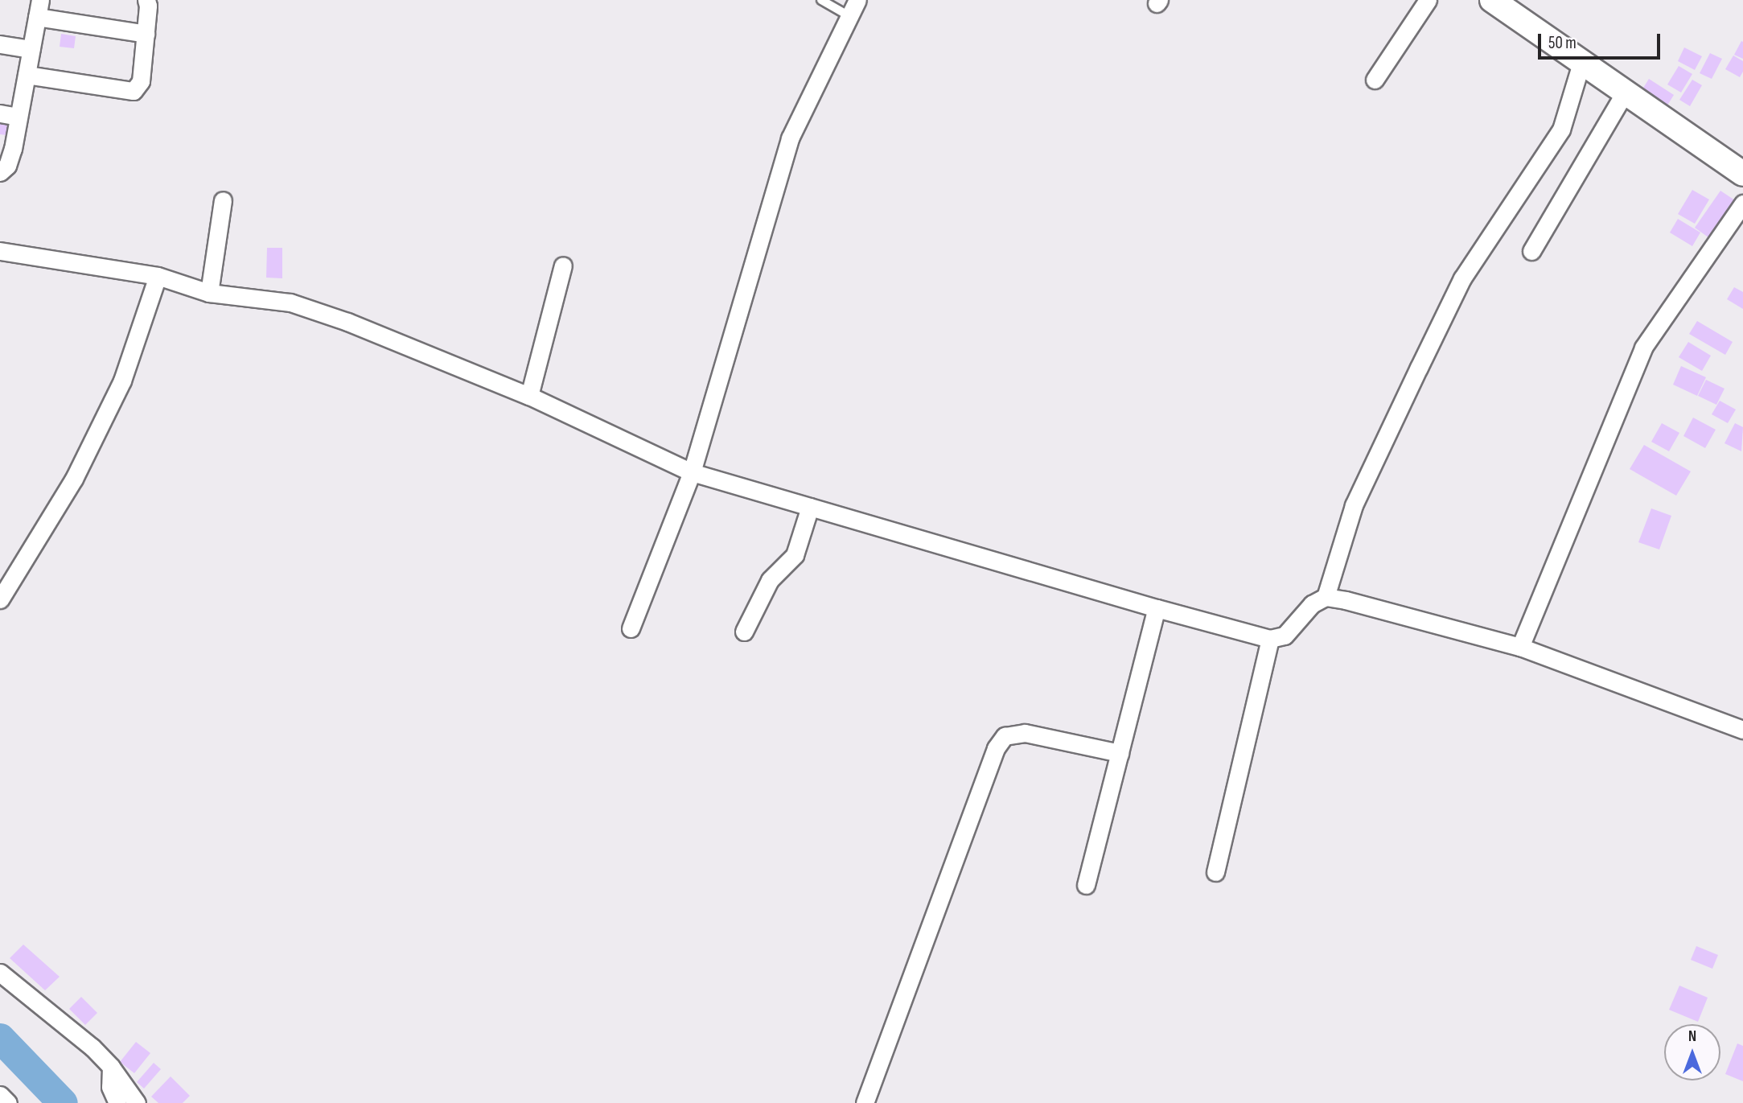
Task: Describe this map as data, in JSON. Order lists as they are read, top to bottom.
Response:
{
  "scale_bar": "50 m",
  "north": "top"
}
